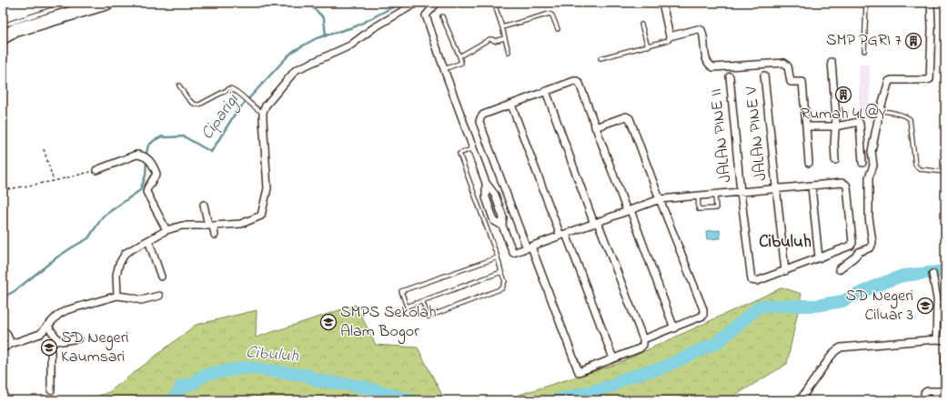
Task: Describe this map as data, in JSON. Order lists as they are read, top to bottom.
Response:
{
  "streets": {
    "street": ["JALAN PINE V", "JALAN PINE II"]
  },
  "crossings": [
    ["JALAN PINE V", "JALAN PINE II"]
  ],
  "districts": ["Cibuluh"],
  "water": ["Ciparigi", "Cibuluh"],
  "places": {
    "building": ["SMP PGRI 7", "Rumah 4L@Y"],
    "school or university": ["SD Negeri Ciluar 3", "SMPS Sekolah Alam Bogor", "SD Negeri Kaumsari"]
  }
}
